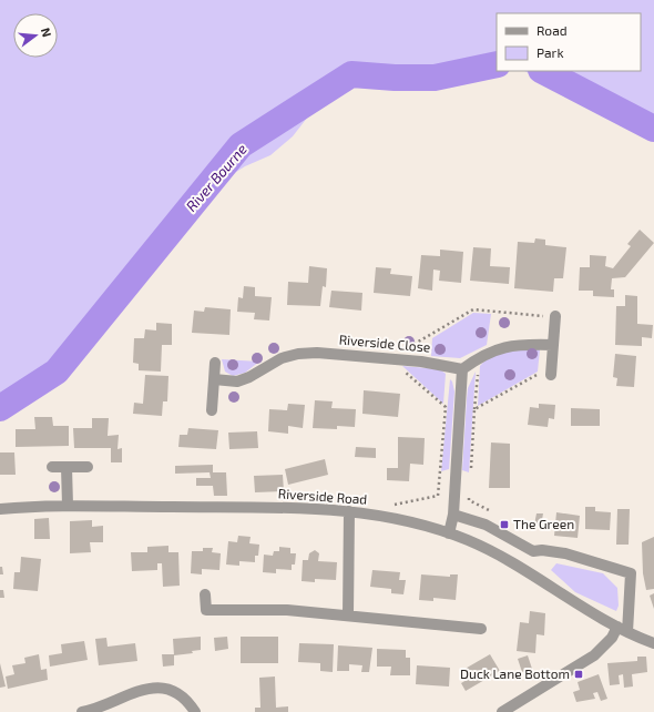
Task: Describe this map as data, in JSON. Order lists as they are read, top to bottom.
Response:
{
  "streets": {
    "street": ["Riverside Close", "Riverside Road"]
  },
  "water": ["River Bourne"],
  "places": {
    "transit": ["The Green", "Duck Lane Bottom"]
  },
  "legend": ["Road", "Park"],
  "north": "right"
}
